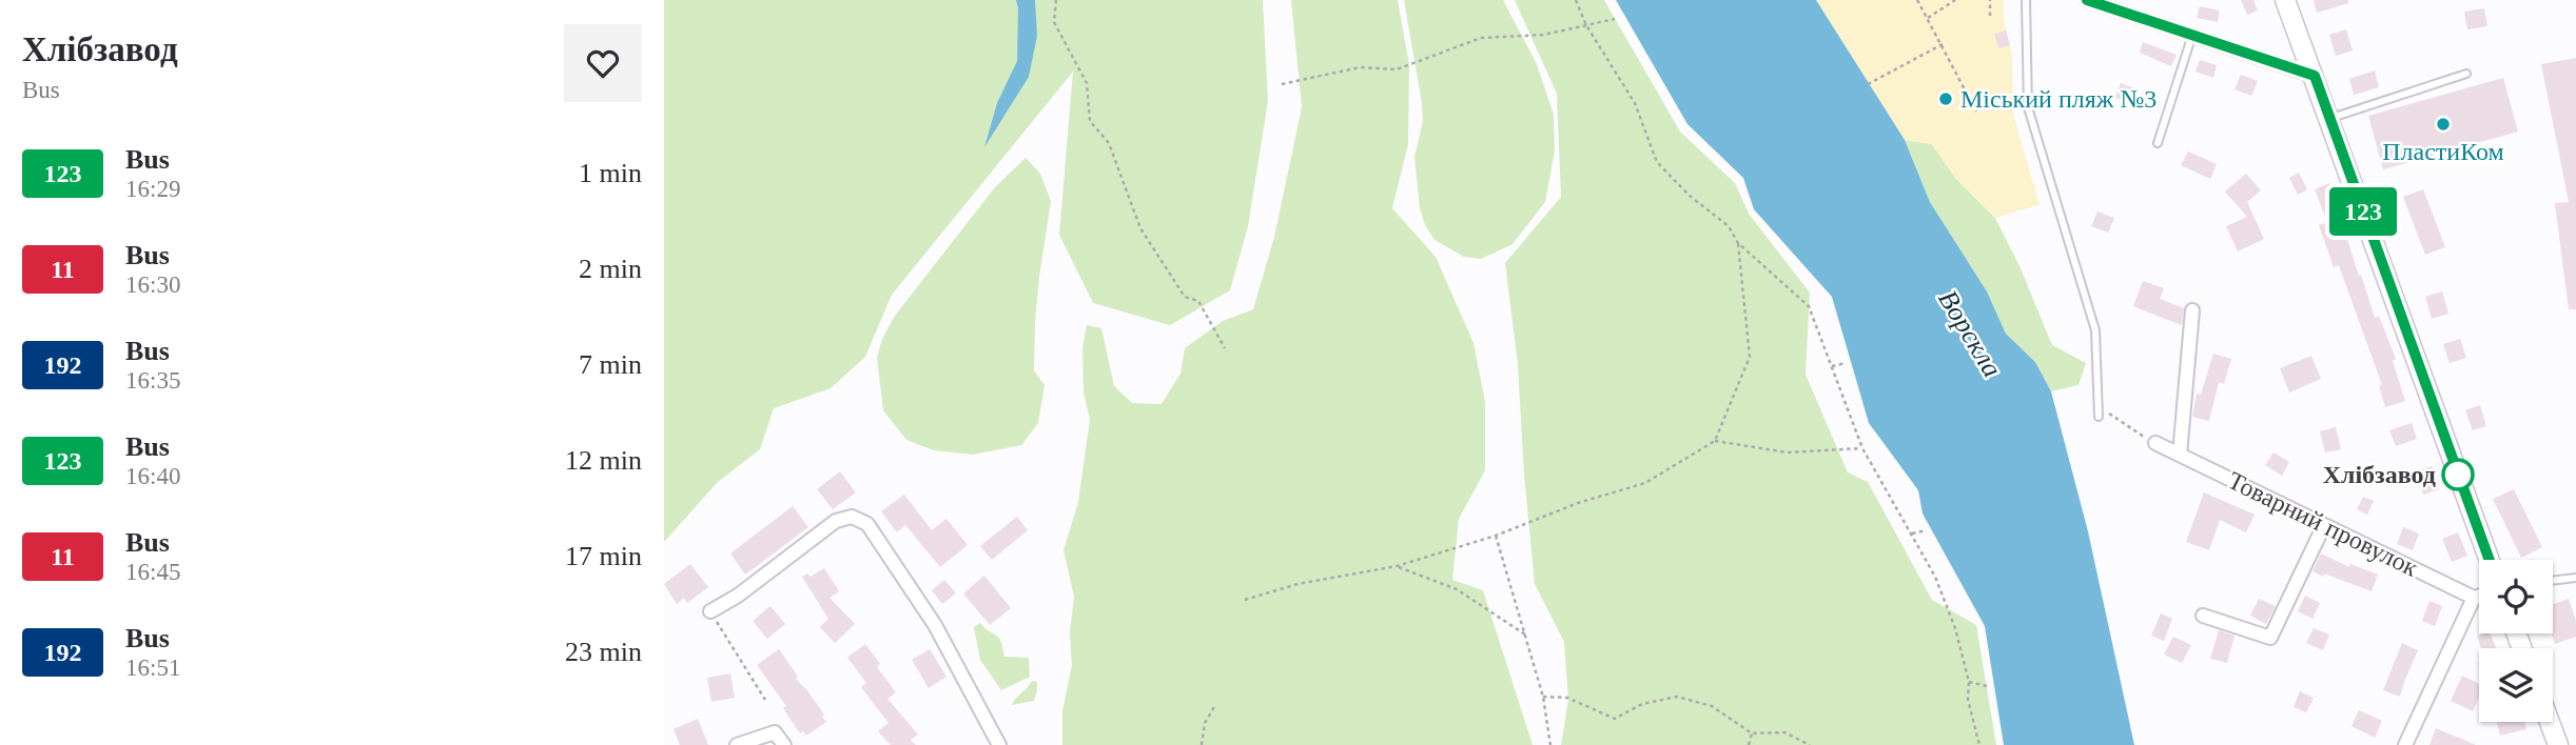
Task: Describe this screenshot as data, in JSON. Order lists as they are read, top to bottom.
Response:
{
  "streets": {
    "street": ["Товарний провулок"]
  },
  "water": ["Ворскла"],
  "places": ["Міський пляж №3", "ПластиКом", "Хлібзавод"],
  "lines": ["bus line 123"],
  "page": {
    "heading": ["Хлібзавод", "Bus"],
    "on_map": "123",
    "list": [
      {
        "mark": "123",
        "name": "Bus",
        "note": "16:29",
        "value": "1 min"
      },
      {
        "mark": "11",
        "name": "Bus",
        "note": "16:30",
        "value": "2 min"
      },
      {
        "mark": "192",
        "name": "Bus",
        "note": "16:35",
        "value": "7 min"
      },
      {
        "mark": "123",
        "name": "Bus",
        "note": "16:40",
        "value": "12 min"
      },
      {
        "mark": "11",
        "name": "Bus",
        "note": "16:45",
        "value": "17 min"
      },
      {
        "mark": "192",
        "name": "Bus",
        "note": "16:51",
        "value": "23 min"
      }
    ]
  }
}
